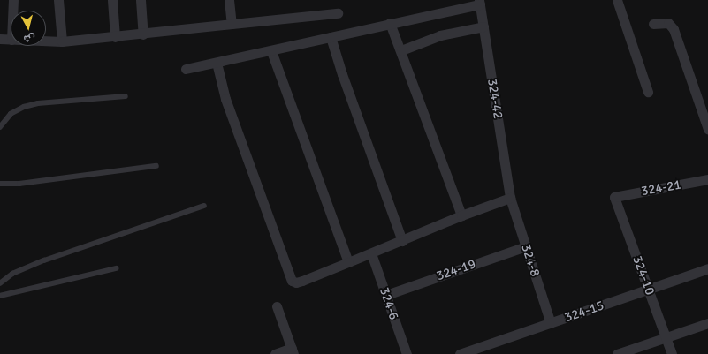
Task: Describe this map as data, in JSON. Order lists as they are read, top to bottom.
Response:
{
  "streets": {
    "street": [
      "324-42",
      "324-21",
      "324-8",
      "324-19",
      "324-10",
      "324-6",
      "324-15"
    ]
  },
  "crossings": [
    ["324-42", "324-8"],
    ["324-21", "324-10"],
    ["324-8", "324-19"],
    ["324-8", "324-15"],
    ["324-19", "324-6"],
    ["324-10", "324-15"]
  ],
  "north": "bottom"
}
